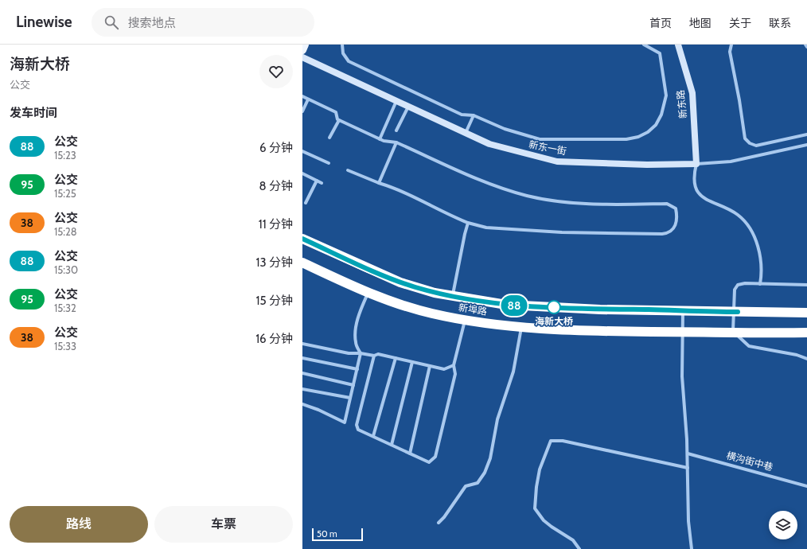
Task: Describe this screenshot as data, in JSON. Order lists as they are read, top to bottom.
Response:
{
  "streets": {
    "highway": ["新埠路"],
    "street": ["新东路", "新东一街", "横沟街中巷"]
  },
  "crossings": [
    ["新东路", "新东一街"]
  ],
  "places": ["海新大桥"],
  "lines": ["bus line 88"],
  "scale_bar": "50 m",
  "page": {
    "header": "Linewise",
    "search": "搜索地点",
    "nav": [
      "首页",
      "地图",
      "关于",
      "联系"
    ],
    "heading": [
      ["海新大桥", "公交"],
      "发车时间"
    ],
    "on_map": "88",
    "list": [
      {
        "mark": "88",
        "name": "公交",
        "note": "15:23",
        "value": "6 分钟"
      },
      {
        "mark": "95",
        "name": "公交",
        "note": "15:25",
        "value": "8 分钟"
      },
      {
        "mark": "38",
        "name": "公交",
        "note": "15:28",
        "value": "11 分钟"
      },
      {
        "mark": "88",
        "name": "公交",
        "note": "15:30",
        "value": "13 分钟"
      },
      {
        "mark": "95",
        "name": "公交",
        "note": "15:32",
        "value": "15 分钟"
      },
      {
        "mark": "38",
        "name": "公交",
        "note": "15:33",
        "value": "16 分钟"
      }
    ],
    "buttons": ["路线", "车票"],
    "scale": "50 m"
  }
}
